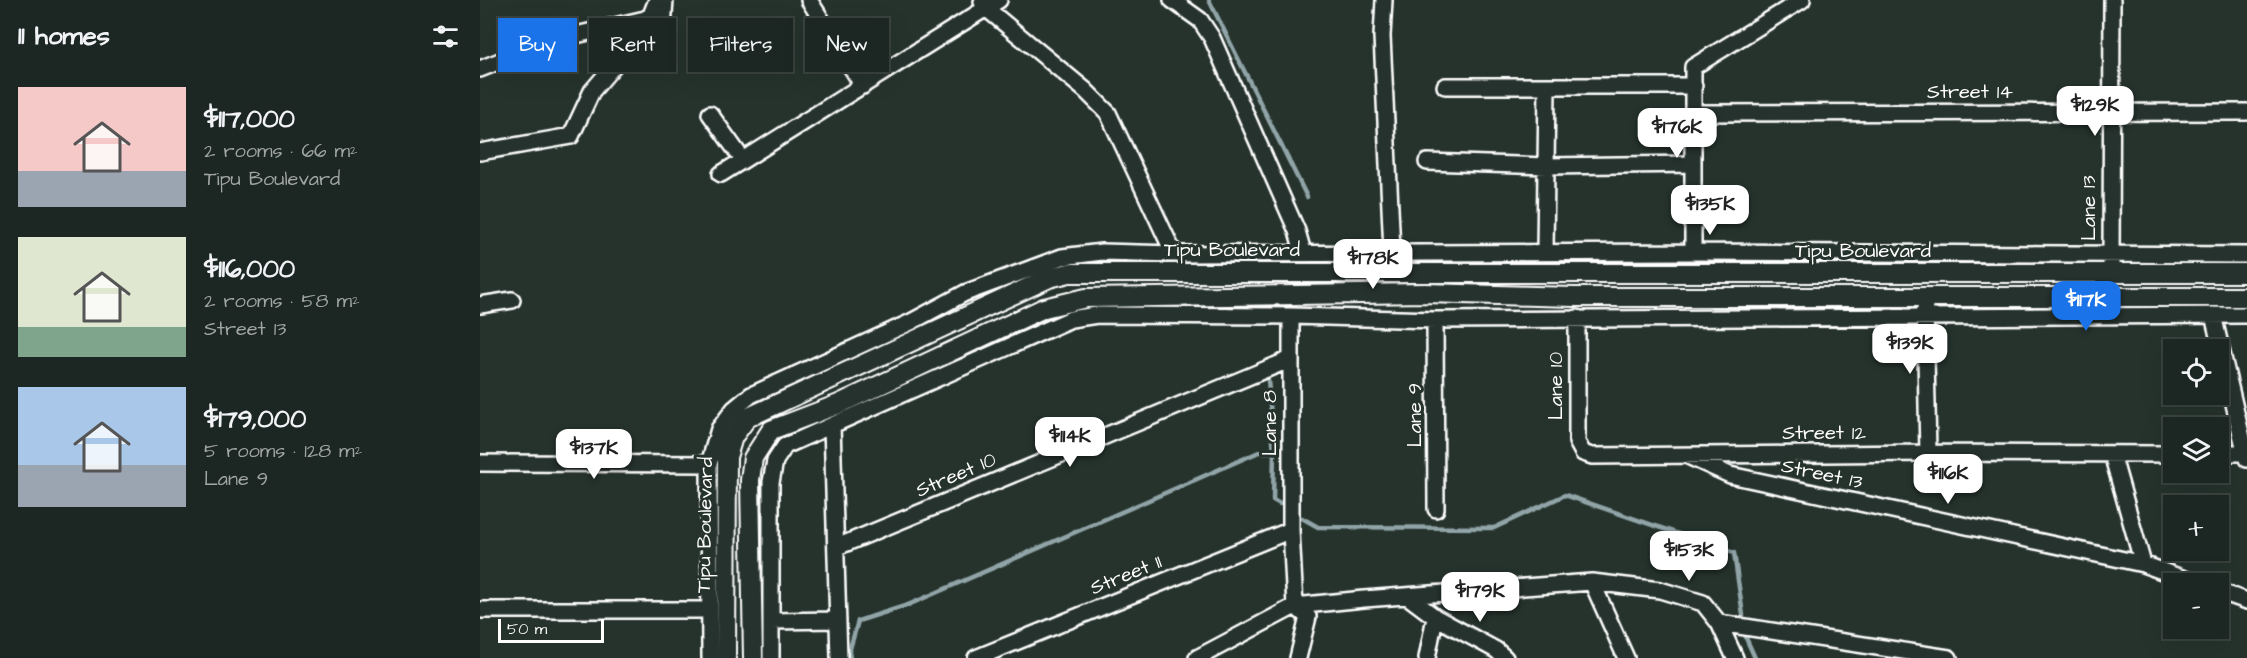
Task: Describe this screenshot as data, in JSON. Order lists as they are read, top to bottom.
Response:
{
  "streets": {
    "street": [
      "Street 14",
      "Lane 13",
      "Tipu Boulevard",
      "Lane 10",
      "Lane 9",
      "Lane 8",
      "Street 12",
      "Street 13",
      "Street 10",
      "Street 11"
    ]
  },
  "crossings": [
    ["Street 14", "Lane 13"],
    ["Lane 13", "Tipu Boulevard"],
    ["Lane 10", "Street 12"],
    ["Lane 8", "Street 10"],
    ["Lane 8", "Street 11"],
    ["Street 12", "Street 13"]
  ],
  "scale_bar": "50 m",
  "page": {
    "heading": "11 homes",
    "chip": [
      "Buy",
      "Rent",
      "Filters",
      "New"
    ],
    "list": [
      {
        "name": "$117,000",
        "note": "2 rooms · 66 m² · Tipu Boulevard"
      },
      {
        "name": "$116,000",
        "note": "2 rooms · 58 m² · Street 13"
      },
      {
        "name": "$179,000",
        "note": "5 rooms · 128 m² · Lane 9"
      }
    ],
    "price": [
      "$129K",
      "$176K",
      "$135K",
      "$178K",
      "$117K",
      "$139K",
      "$114K",
      "$137K",
      "$116K",
      "$153K",
      "$179K"
    ],
    "map_buttons": ["+", "−"],
    "scale": "50 m"
  }
}
